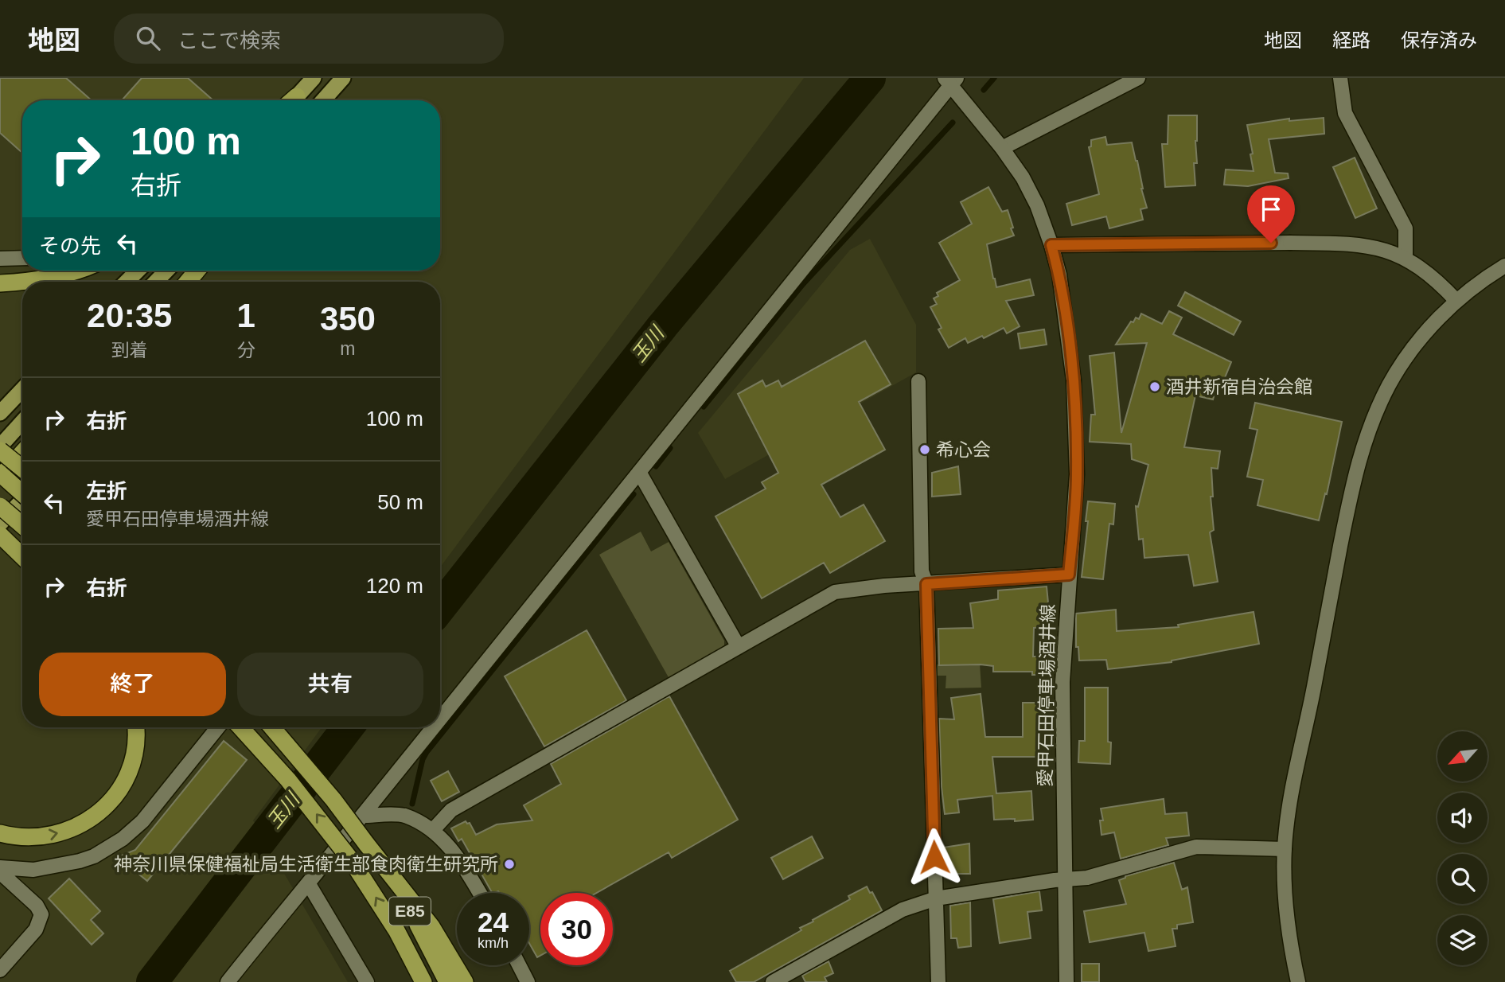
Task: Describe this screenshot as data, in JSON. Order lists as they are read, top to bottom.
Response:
{
  "streets": {
    "highway": ["E85"],
    "street": ["愛甲石田停車場酒井線"]
  },
  "water": ["玉川"],
  "places": ["酒井新宿自治会館", "希心会", "神奈川県保健福祉局生活衛生部食肉衛生研究所"],
  "north": "bottom left",
  "page": {
    "header": "地図",
    "search": "ここで検索",
    "nav": ["地図", "経路", "保存済み"],
    "turn": ["100 m", "右折"],
    "then": "その先",
    "eta": [
      "20:35",
      "到着",
      "1",
      "分",
      "350",
      "m"
    ],
    "list": [
      {
        "name": "右折",
        "value": "100 m"
      },
      {
        "name": "左折",
        "note": "愛甲石田停車場酒井線",
        "value": "50 m"
      },
      {
        "name": "右折",
        "value": "120 m"
      }
    ],
    "buttons": ["終了", "共有"],
    "speed": "24 km/h",
    "limit": "30"
  }
}
